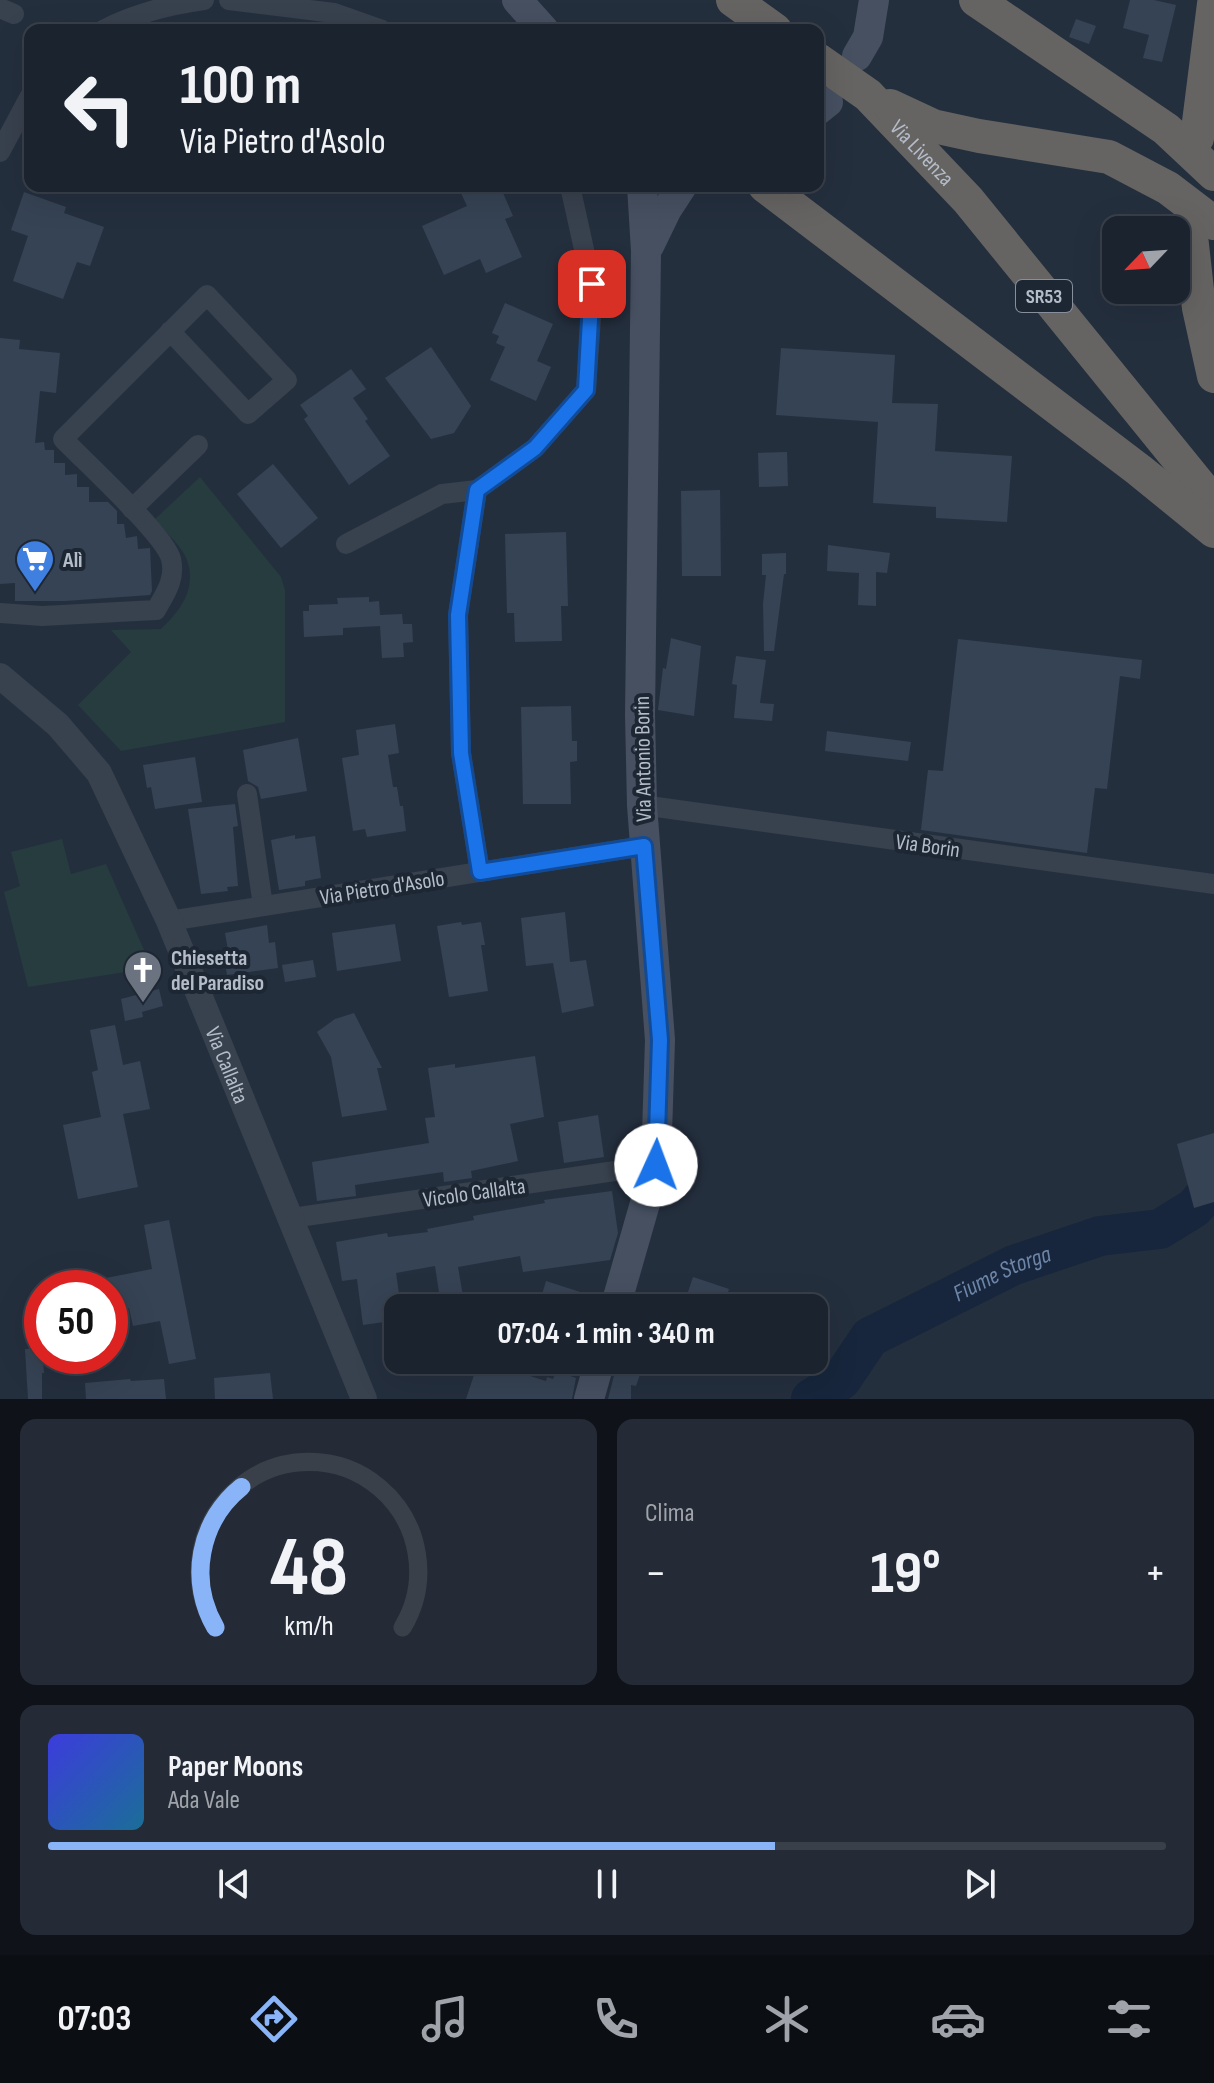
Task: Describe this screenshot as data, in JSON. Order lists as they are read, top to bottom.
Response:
{
  "streets": {
    "highway": ["Via Livenza", "SR53"],
    "main road": ["Via Antonio Borin"],
    "street": [
      "Via Borin",
      "Via Pietro d'Asolo",
      "Via Callalta",
      "Vicolo Callalta"
    ]
  },
  "crossings": [
    ["Via Livenza", "SR53"],
    ["Via Antonio Borin", "Via Borin"],
    ["Via Antonio Borin", "Via Pietro d'Asolo"],
    ["Via Antonio Borin", "Vicolo Callalta"],
    ["Via Pietro d'Asolo", "Via Callalta"],
    ["Via Callalta", "Vicolo Callalta"]
  ],
  "water": ["Fiume Storga"],
  "places": {
    "supermarket": ["Alì"],
    "church": ["Chiesetta del Paradiso"]
  },
  "north": "bottom left",
  "page": {
    "turn": ["100 m", "Via Pietro d'Asolo"],
    "limit": "50",
    "trip": "07:04 · 1 min · 340 m",
    "tile": "Clima",
    "heat": ["−", "19°", "+"],
    "song": ["Paper Moons", "Ada Vale"],
    "tabs": "07:03",
    "gauge": ["48", "km/h"]
  }
}
